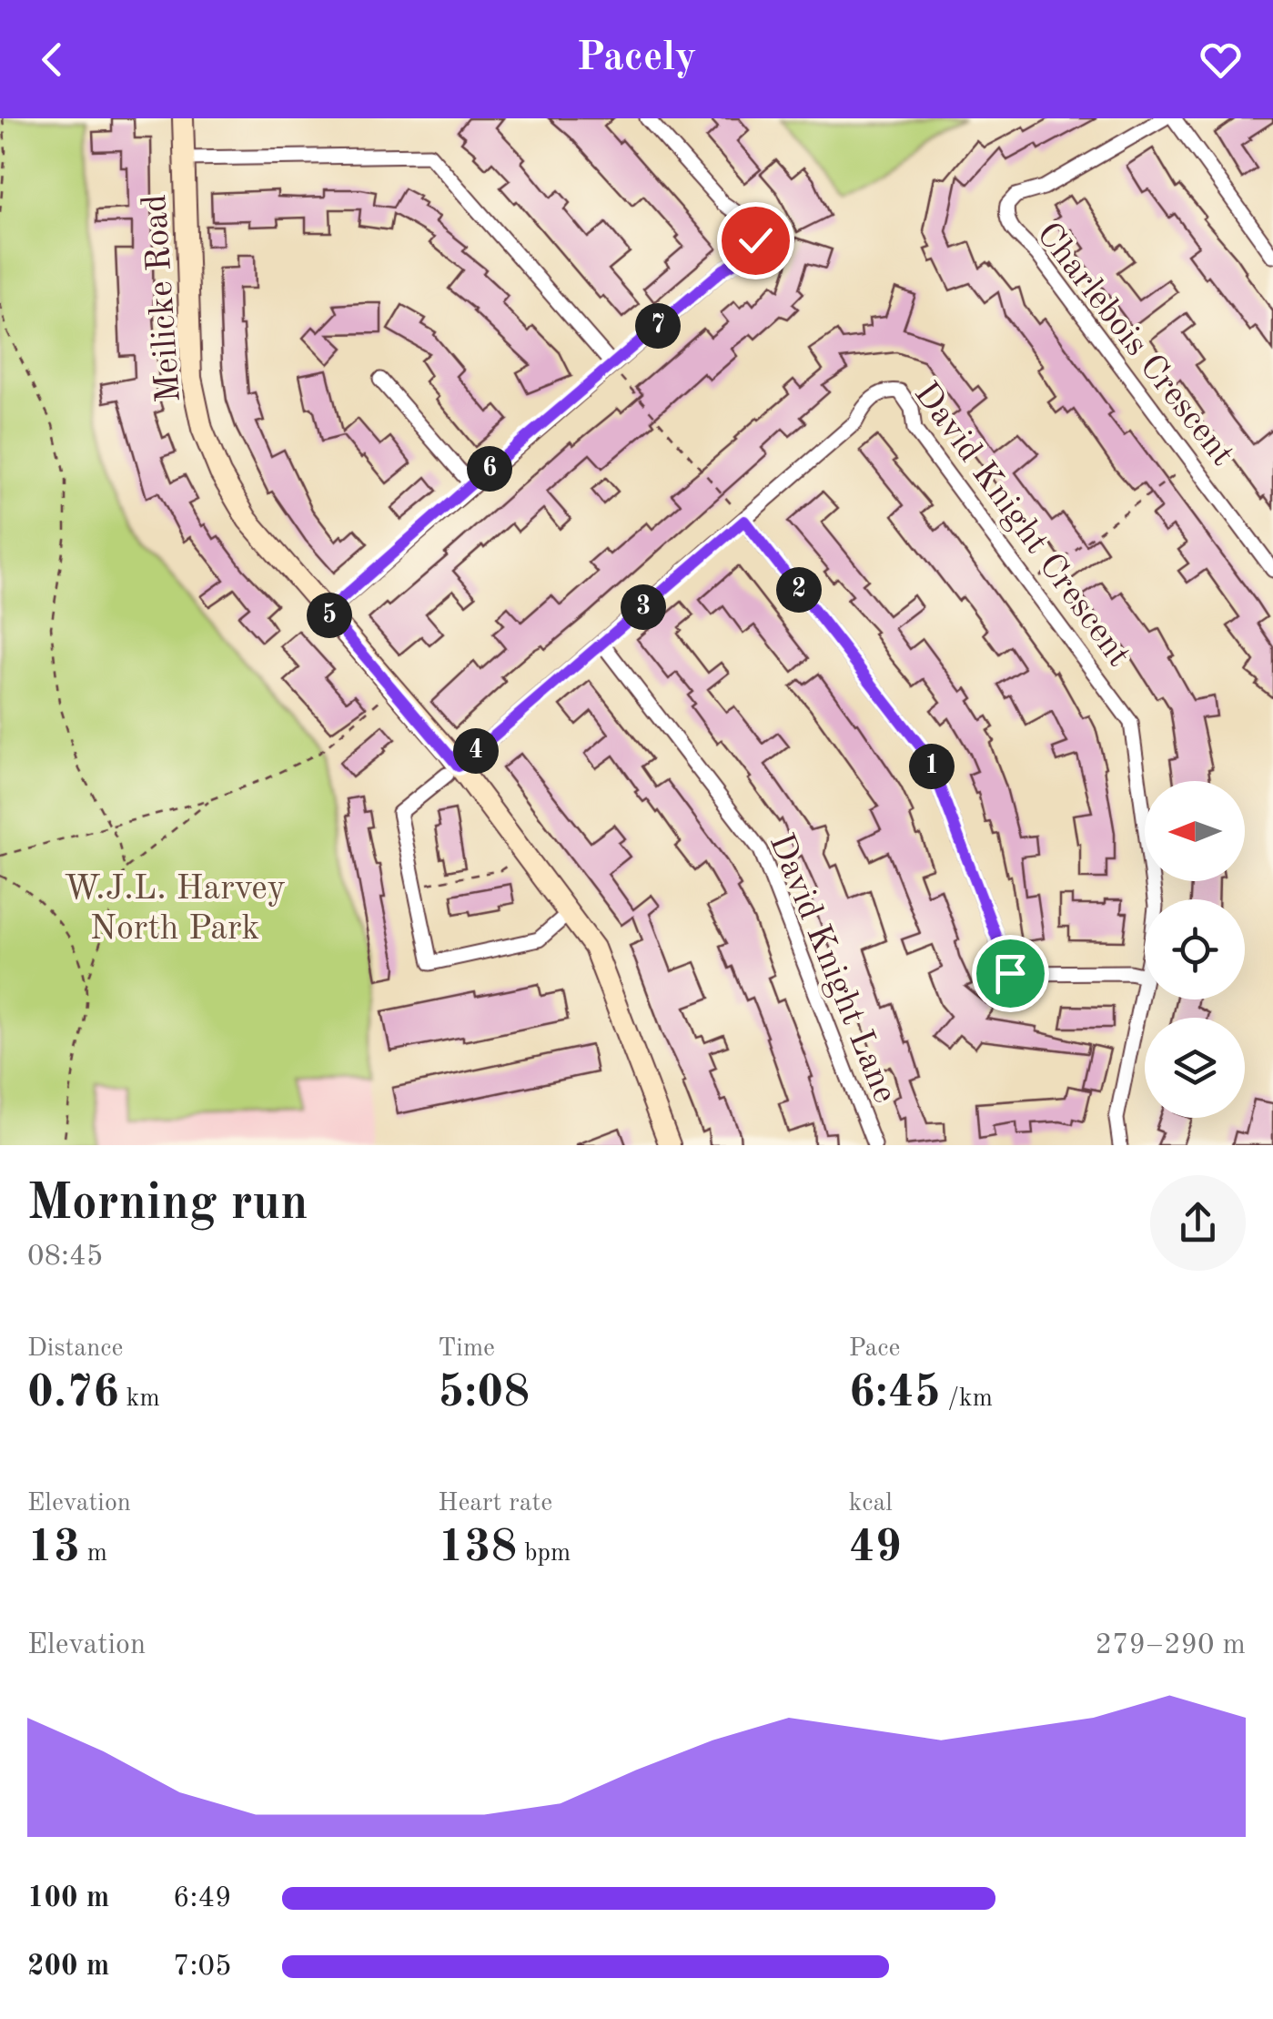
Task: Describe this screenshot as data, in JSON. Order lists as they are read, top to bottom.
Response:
{
  "streets": {
    "street": [
      "Meilicke Road",
      "Charlebois Crescent",
      "David Knight Crescent",
      "David Knight Lane"
    ]
  },
  "crossings": [
    ["Meilicke Road", "David Knight Crescent"],
    ["David Knight Crescent", "David Knight Lane"]
  ],
  "parks": ["W.J.L. Harvey North Park"],
  "north": "left",
  "page": {
    "header": "Pacely",
    "pins": [
      "7",
      "6",
      "2",
      "3",
      "5",
      "4",
      "1"
    ],
    "heading": ["Morning run", "08:45"],
    "stats": [
      ["Distance", "0.76 km"],
      ["Time", "5:08"],
      ["Pace", "6:45 /km"],
      ["Elevation", "13 m"],
      ["Heart rate", "138 bpm"],
      ["kcal", "49"]
    ],
    "chart": ["Elevation", "279–290 m"],
    "list": [
      {
        "name": "100 m",
        "note": "6:49"
      },
      {
        "name": "200 m",
        "note": "7:05"
      }
    ]
  }
}
